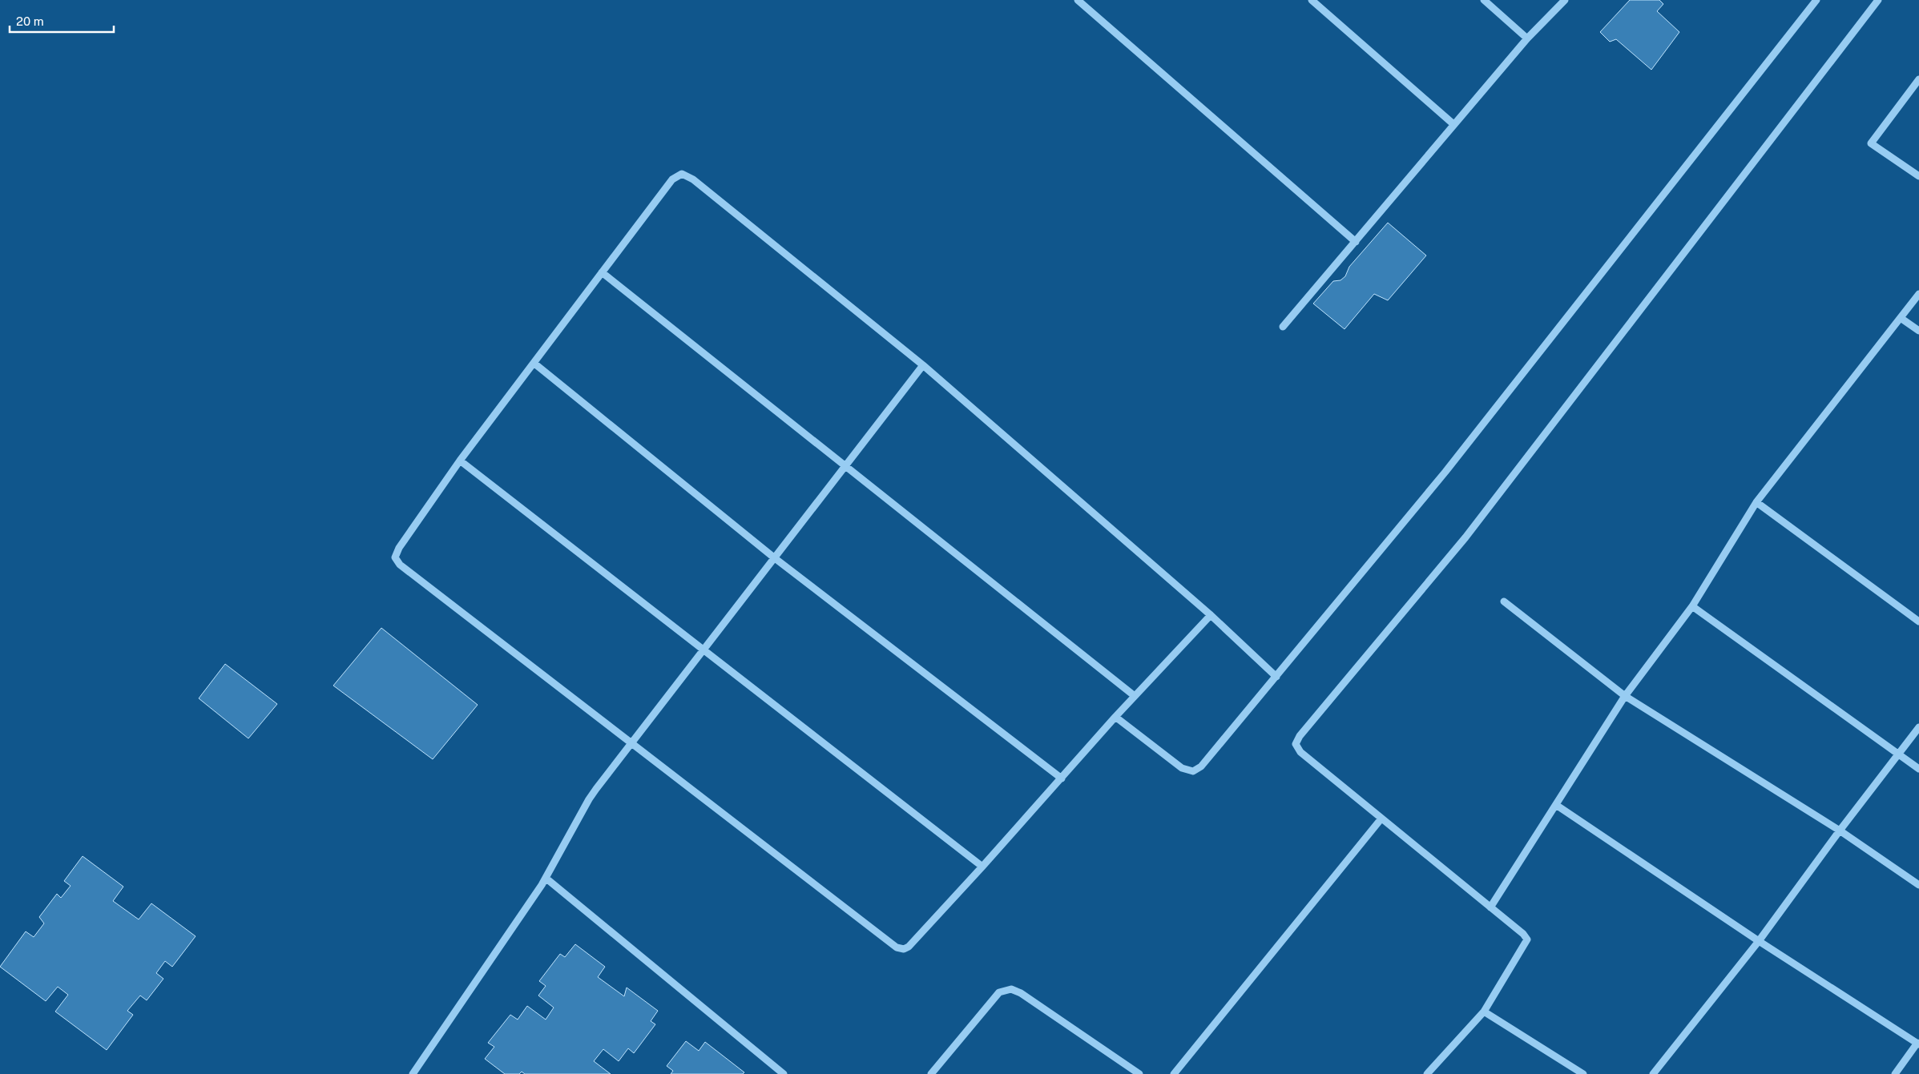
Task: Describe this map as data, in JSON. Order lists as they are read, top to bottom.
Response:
{
  "scale_bar": "20 m"
}
